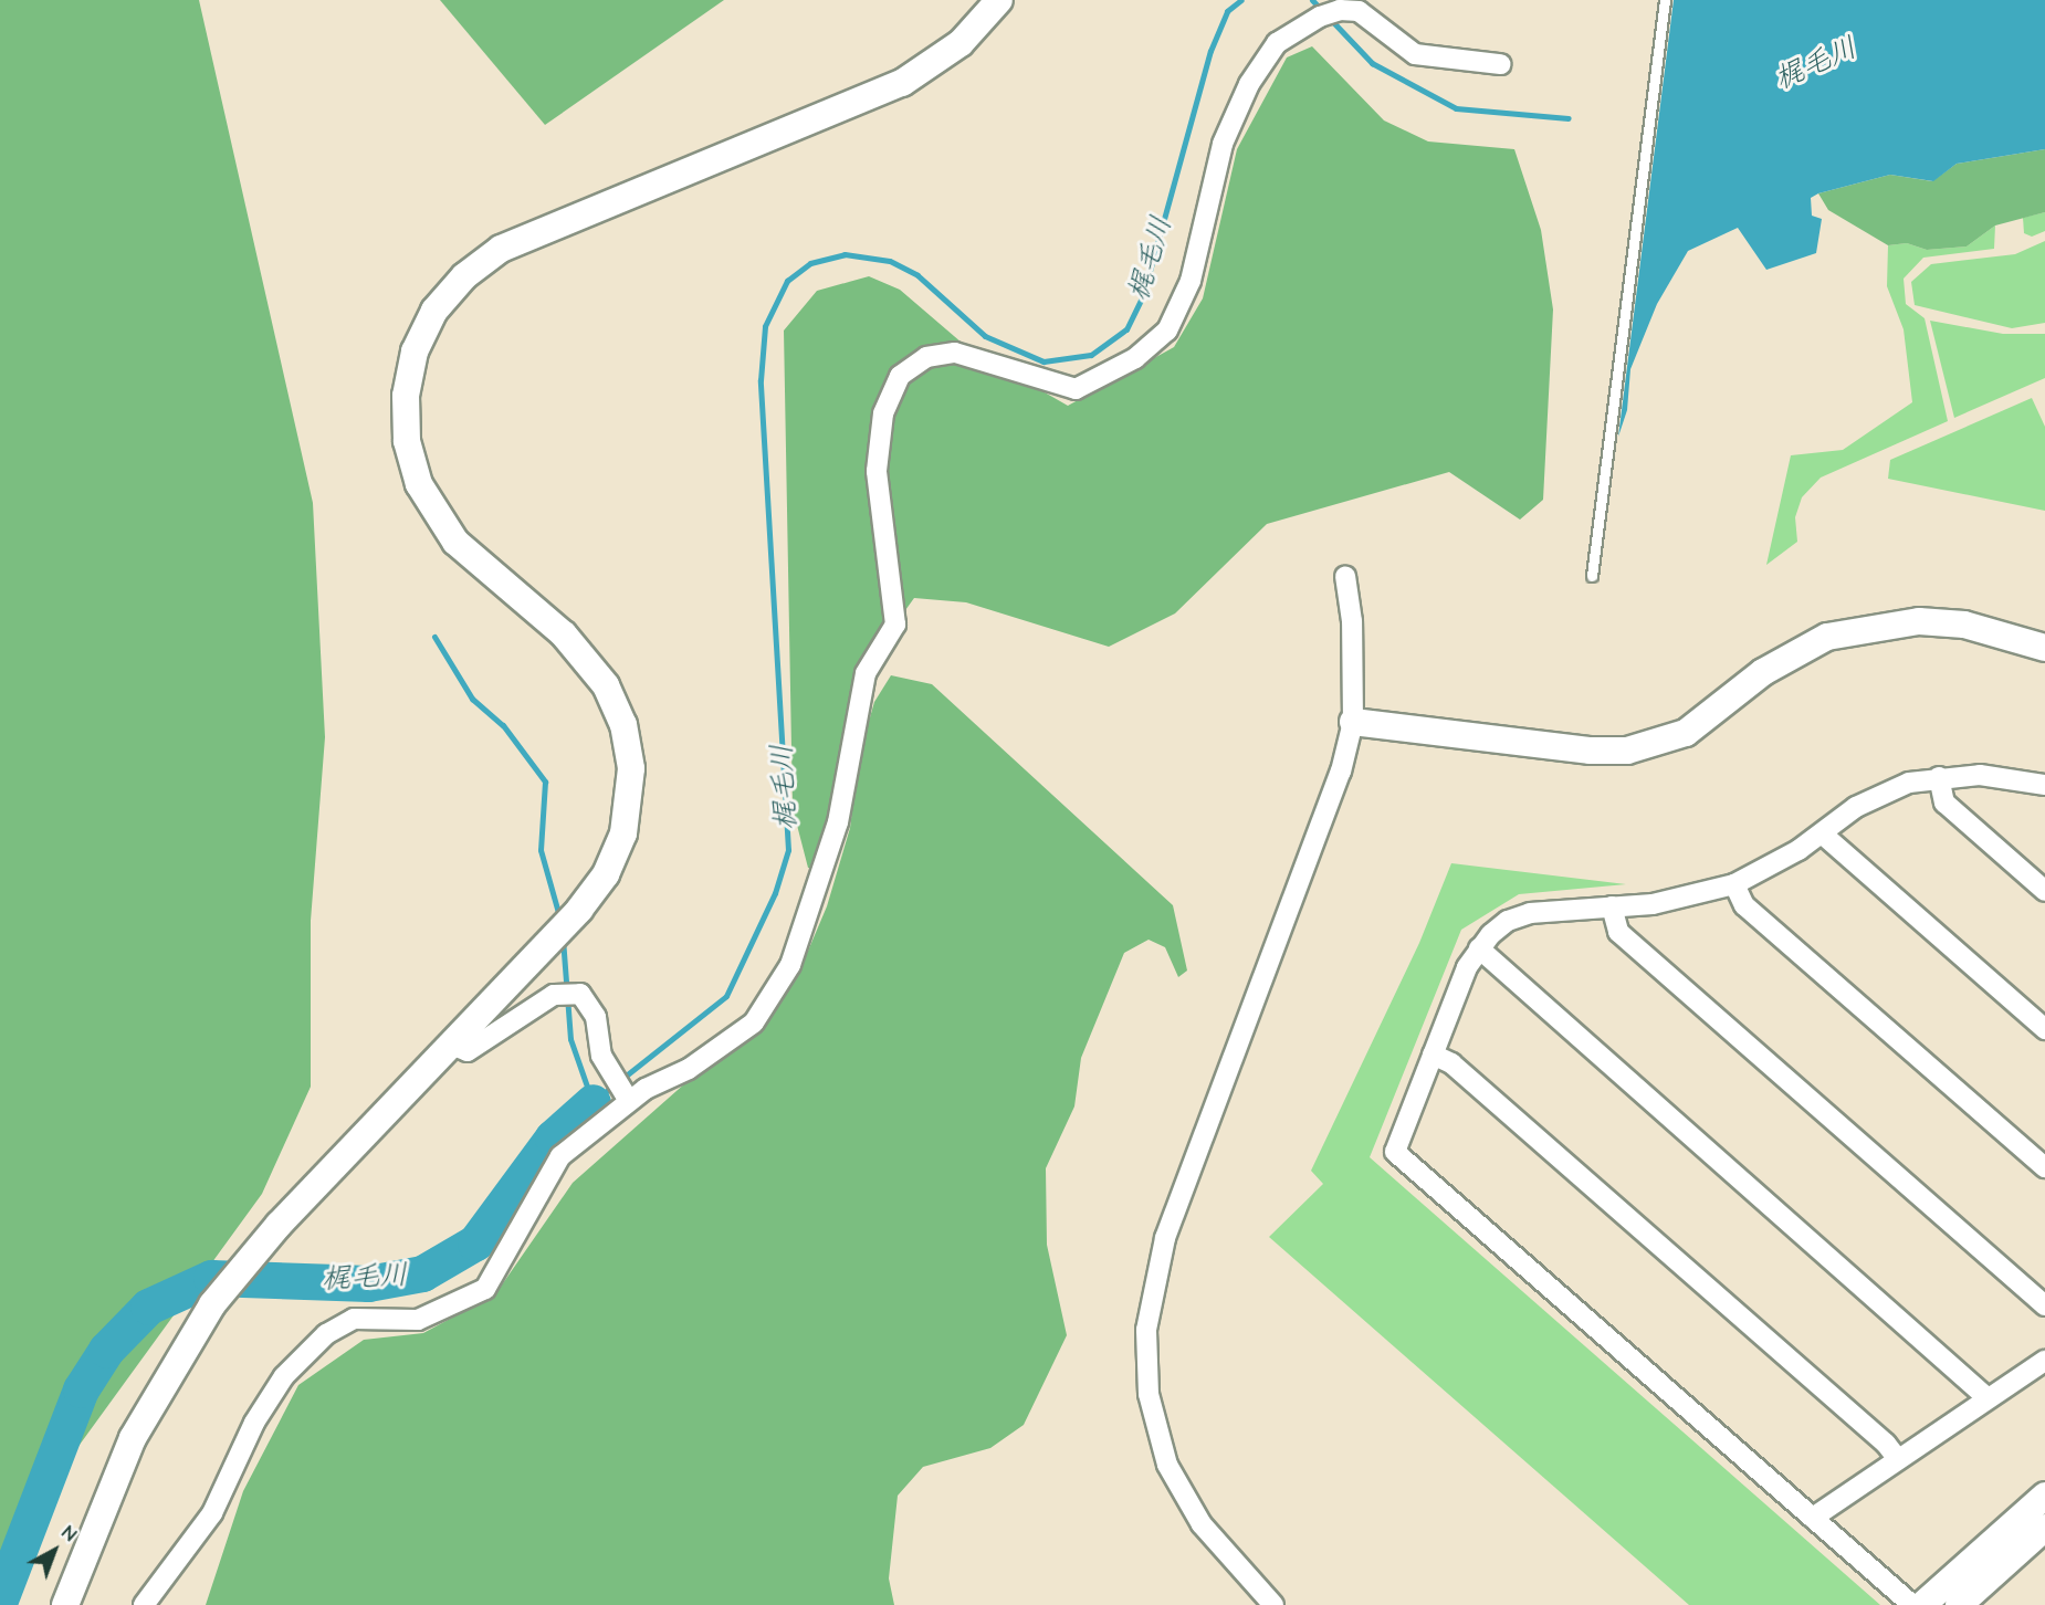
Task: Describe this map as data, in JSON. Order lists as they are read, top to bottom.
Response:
{
  "water": ["梶毛川"],
  "north": "top right"
}
